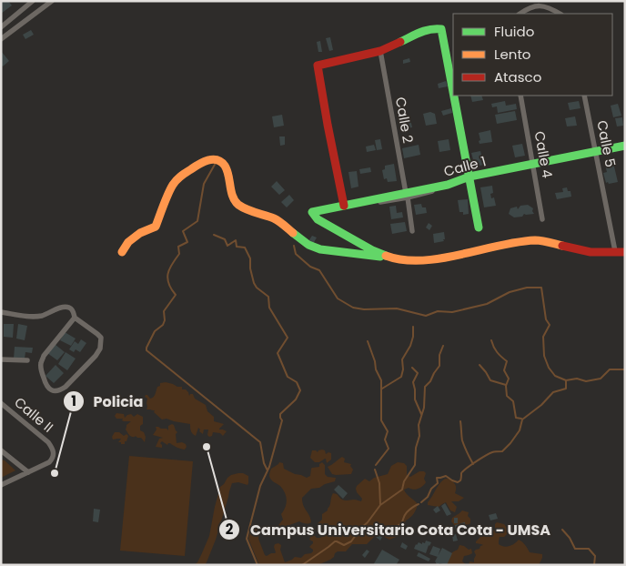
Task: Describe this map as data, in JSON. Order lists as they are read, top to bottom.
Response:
{
  "streets": {
    "street": [
      "Calle 2",
      "Calle 5",
      "Calle 4",
      "Calle 1",
      "Calle II"
    ]
  },
  "crossings": [
    ["Calle 2", "Calle 1"],
    ["Calle 5", "Calle 1"],
    ["Calle 4", "Calle 1"]
  ],
  "places": ["Campus Universitario Cota Cota - UMSA", "Policia"],
  "legend": ["Fluido", "Lento", "Atasco"]
}
